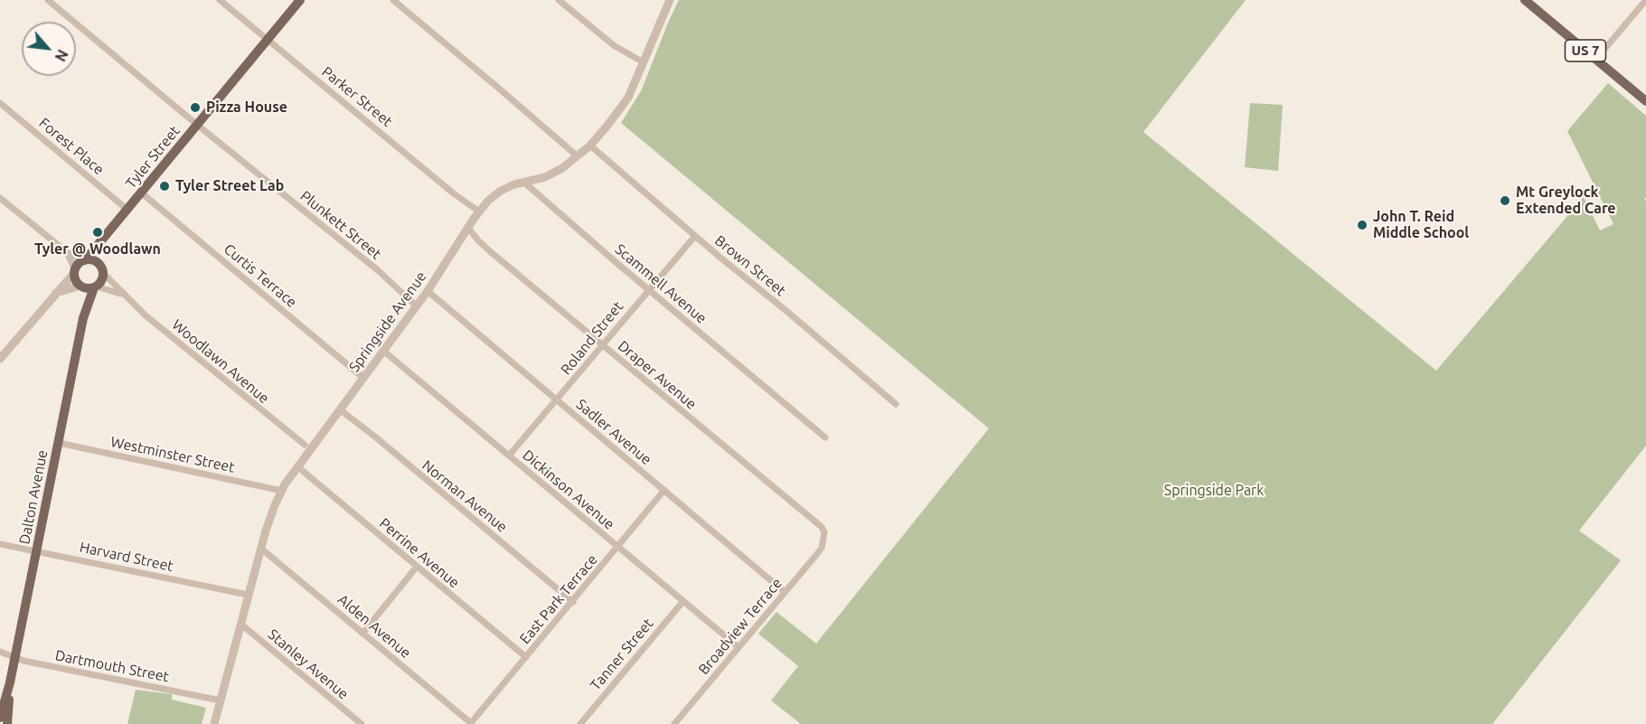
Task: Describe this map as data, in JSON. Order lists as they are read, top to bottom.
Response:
{
  "streets": {
    "main road": ["US 7", "Tyler Street", "Dalton Avenue"],
    "street": [
      "Parker Street",
      "Forest Place",
      "Plunkett Street",
      "Brown Street",
      "Curtis Terrace",
      "Scammell Avenue",
      "Springside Avenue",
      "Roland Street",
      "Woodlawn Avenue",
      "Draper Avenue",
      "Sadler Avenue",
      "Westminster Street",
      "Dickinson Avenue",
      "Norman Avenue",
      "Perrine Avenue",
      "Harvard Street",
      "East Park Terrace",
      "Alden Avenue",
      "Broadview Terrace",
      "Tanner Street",
      "Stanley Avenue",
      "Dartmouth Street"
    ]
  },
  "crossings": [
    ["Parker Street", "Tyler Street"],
    ["Parker Street", "Springside Avenue"],
    ["Forest Place", "Tyler Street"],
    ["Tyler Street", "Plunkett Street"],
    ["Tyler Street", "Curtis Terrace"],
    ["Tyler Street", "Woodlawn Avenue"],
    ["Tyler Street", "Dalton Avenue"],
    ["Plunkett Street", "Springside Avenue"],
    ["Brown Street", "Springside Avenue"],
    ["Brown Street", "Roland Street"],
    ["Curtis Terrace", "Springside Avenue"],
    ["Scammell Avenue", "Springside Avenue"],
    ["Scammell Avenue", "Roland Street"],
    ["Springside Avenue", "Draper Avenue"],
    ["Springside Avenue", "Sadler Avenue"],
    ["Springside Avenue", "Westminster Street"],
    ["Springside Avenue", "Dickinson Avenue"],
    ["Springside Avenue", "Norman Avenue"],
    ["Springside Avenue", "Perrine Avenue"],
    ["Springside Avenue", "Harvard Street"],
    ["Springside Avenue", "Alden Avenue"],
    ["Springside Avenue", "Stanley Avenue"],
    ["Springside Avenue", "Dartmouth Street"],
    ["Roland Street", "Draper Avenue"],
    ["Roland Street", "Sadler Avenue"],
    ["Roland Street", "Dickinson Avenue"],
    ["Woodlawn Avenue", "Dalton Avenue"],
    ["Draper Avenue", "Broadview Terrace"],
    ["Sadler Avenue", "East Park Terrace"],
    ["Sadler Avenue", "Broadview Terrace"],
    ["Westminster Street", "Dalton Avenue"],
    ["Dickinson Avenue", "East Park Terrace"],
    ["Dickinson Avenue", "Broadview Terrace"],
    ["Dickinson Avenue", "Tanner Street"],
    ["Norman Avenue", "East Park Terrace"],
    ["Dalton Avenue", "Harvard Street"],
    ["Dalton Avenue", "Dartmouth Street"],
    ["Perrine Avenue", "East Park Terrace"],
    ["East Park Terrace", "Alden Avenue"]
  ],
  "parks": ["Springside Park"],
  "places": [
    "Pizza House",
    "Tyler Street Lab",
    "Mt Greylock Extended Care",
    "John T. Reid Middle School",
    "Tyler @ Woodlawn"
  ],
  "north": "bottom right"
}
